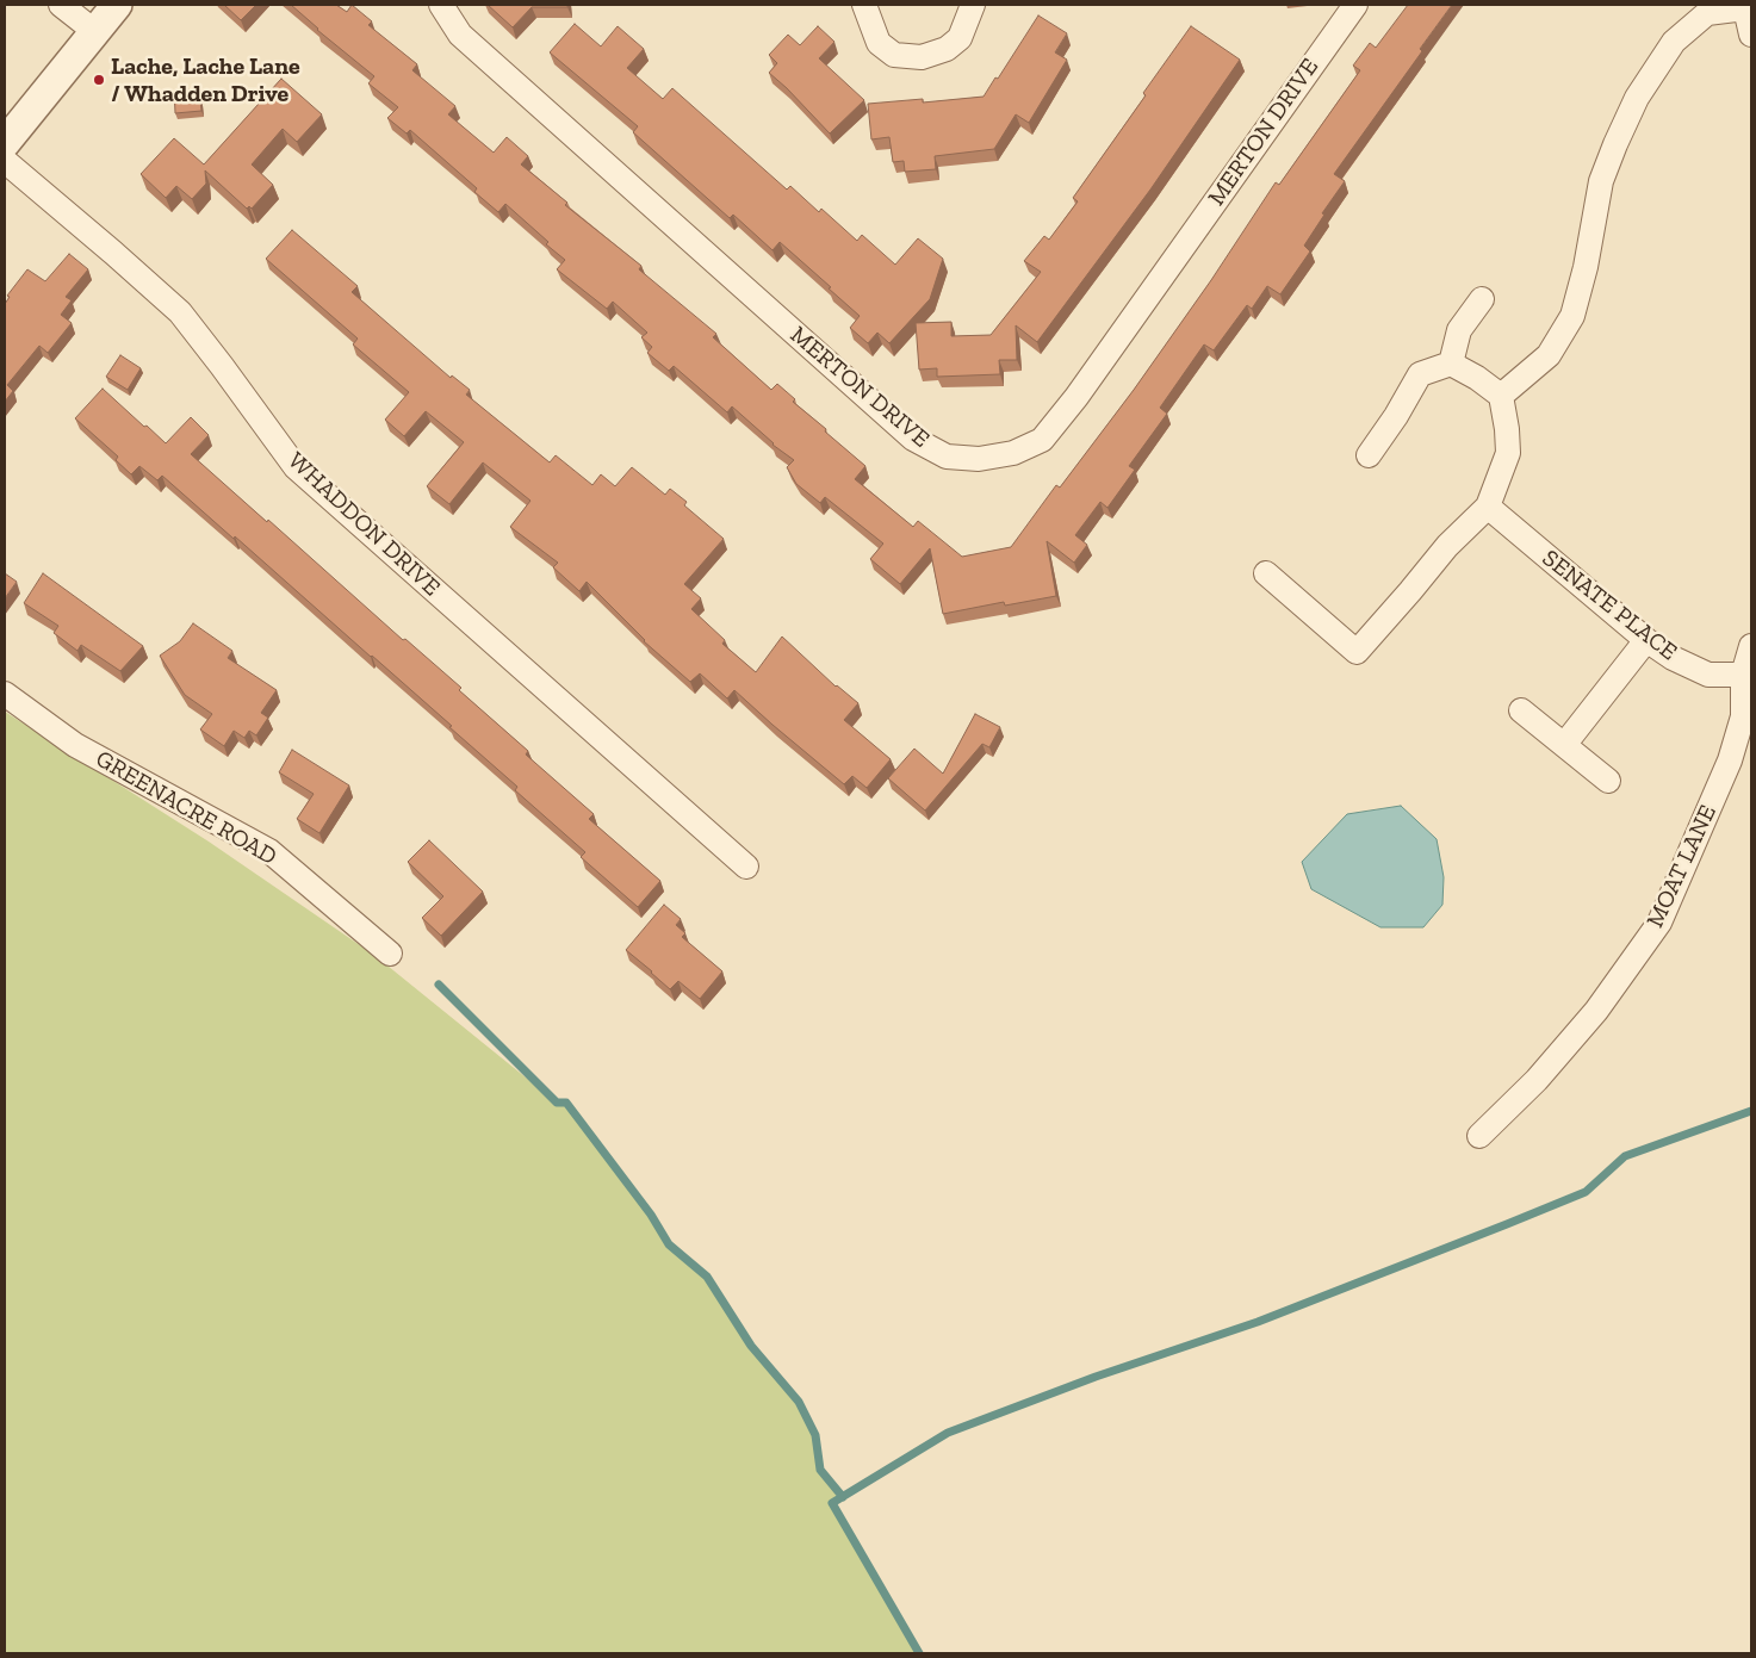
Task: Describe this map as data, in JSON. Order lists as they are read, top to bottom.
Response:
{
  "streets": {
    "street": [
      "MERTON DRIVE",
      "WHADDON DRIVE",
      "SENATE PLACE",
      "GREENACRE ROAD",
      "MOAT LANE"
    ]
  },
  "crossings": [
    ["SENATE PLACE", "MOAT LANE"]
  ],
  "places": ["Lache, Lache Lane / Whadden Drive"]
}
